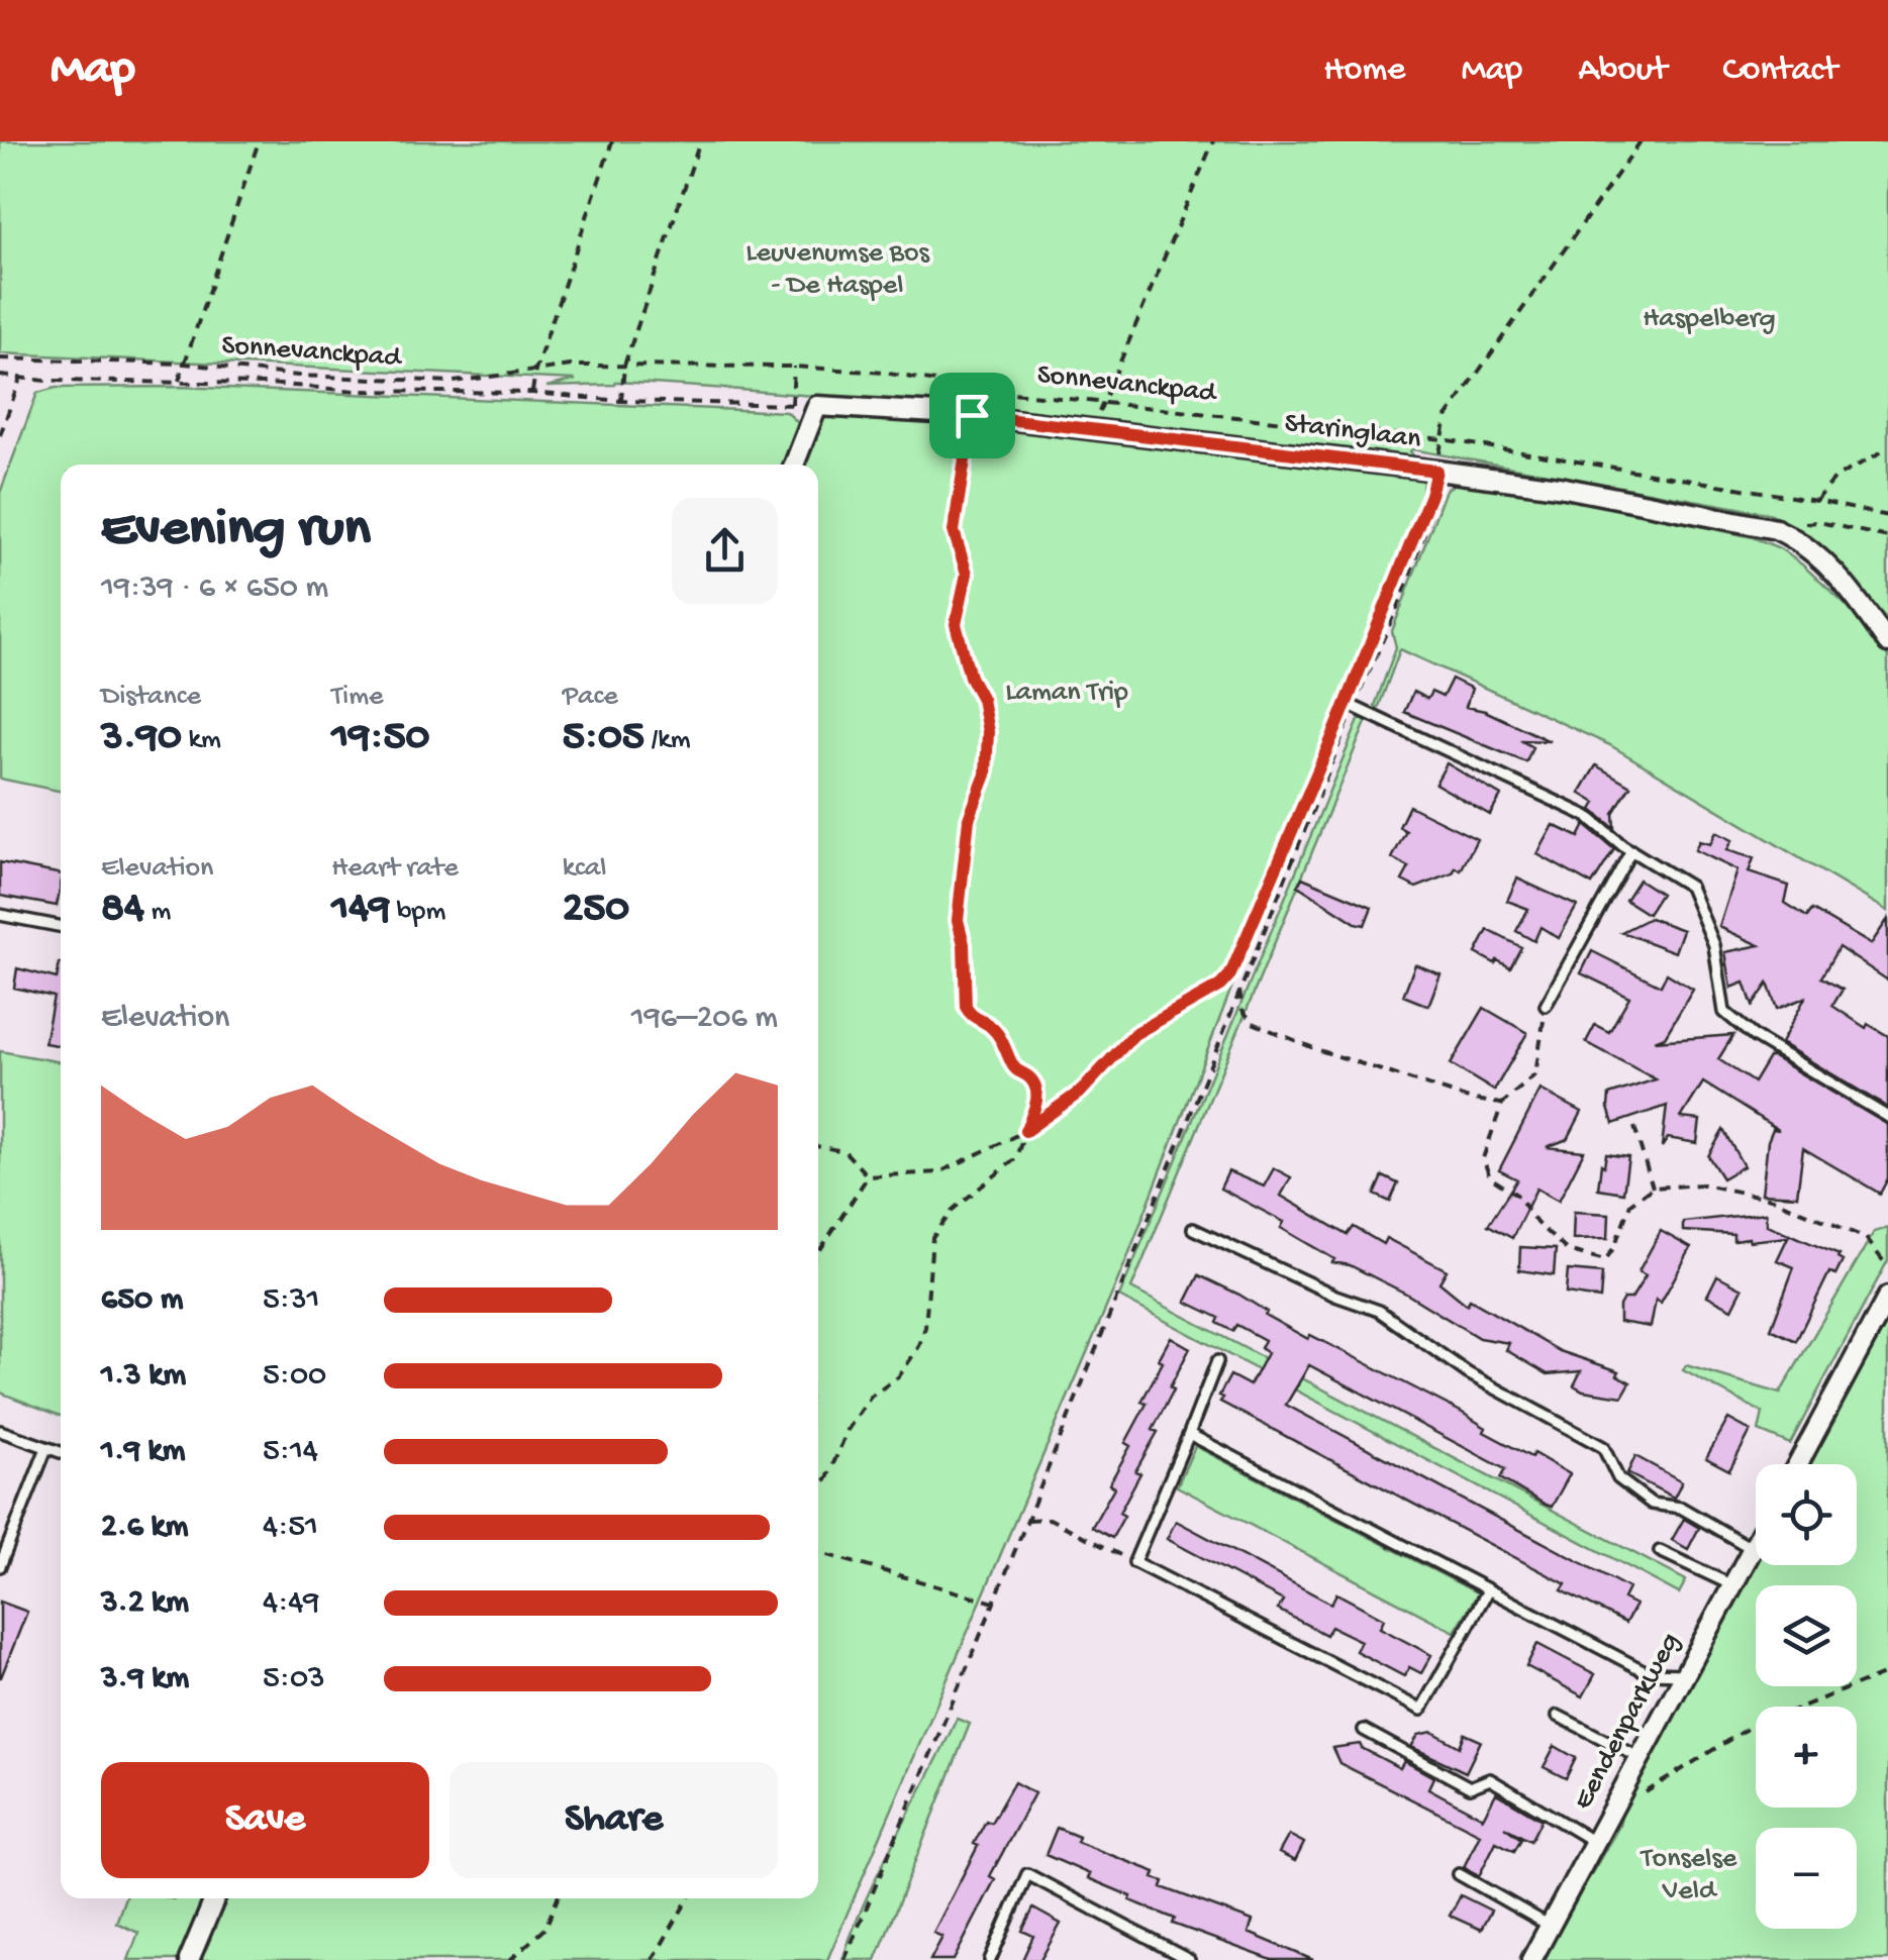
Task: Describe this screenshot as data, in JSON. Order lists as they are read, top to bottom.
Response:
{
  "streets": {
    "street": ["Staringlaan", "Eendenparkweg"],
    "path": ["Sonnevanckpad"]
  },
  "parks": [
    "Leuvenumse Bos - De Haspel",
    "Haspelberg",
    "Laman Trip",
    "Tonselse Veld"
  ],
  "page": {
    "header": "Map",
    "nav": [
      "Home",
      "Map",
      "About",
      "Contact"
    ],
    "heading": ["Evening run", "19:39 · 6 × 650 m"],
    "stats": [
      ["Distance", "3.90 km"],
      ["Time", "19:50"],
      ["Pace", "5:05 /km"],
      ["Elevation", "84 m"],
      ["Heart rate", "149 bpm"],
      ["kcal", "250"]
    ],
    "chart": ["Elevation", "196–206 m"],
    "list": [
      {
        "name": "650 m",
        "note": "5:31"
      },
      {
        "name": "1.3 km",
        "note": "5:00"
      },
      {
        "name": "1.9 km",
        "note": "5:14"
      },
      {
        "name": "2.6 km",
        "note": "4:51"
      },
      {
        "name": "3.2 km",
        "note": "4:49"
      },
      {
        "name": "3.9 km",
        "note": "5:03"
      }
    ],
    "map_buttons": ["+", "−"],
    "buttons": ["Save", "Share"]
  }
}
